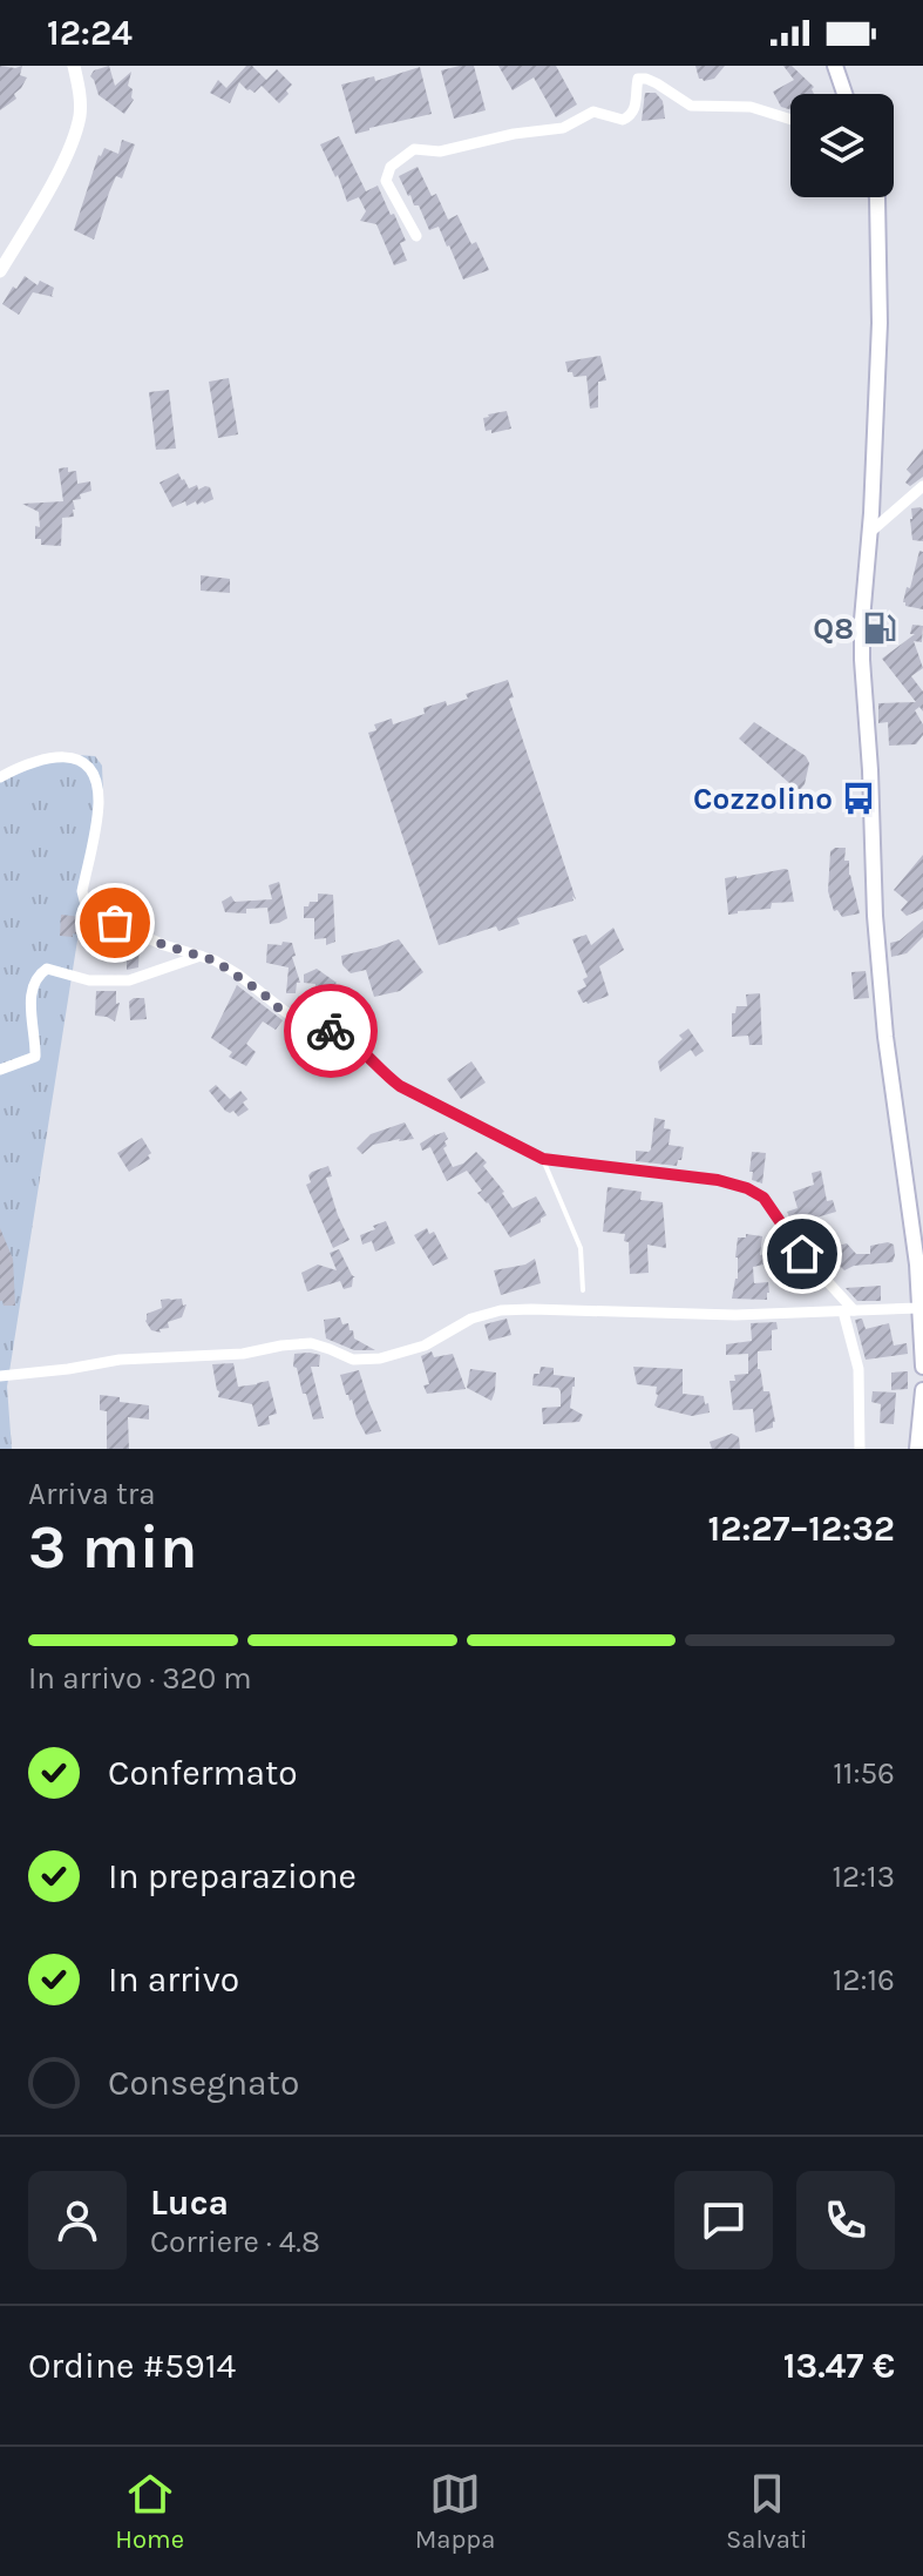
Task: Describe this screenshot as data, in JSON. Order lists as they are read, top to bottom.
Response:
{
  "places": {
    "fuel station": ["Q8"],
    "bus stop": ["Cozzolino"]
  },
  "page": {
    "status": "12:24",
    "heading": ["3 min", "Arriva tra", "12:27–12:32"],
    "panel": [
      "Luca",
      "Corriere · 4.8",
      "Ordine #5914",
      "13.47 €"
    ],
    "bar": "In arrivo · 320 m",
    "list": [
      ["Confermato", "11:56"],
      ["In preparazione", "12:13"],
      ["In arrivo", "12:16"],
      "Consegnato"
    ],
    "tabs": ["Home", "Mappa", "Salvati"]
  }
}
